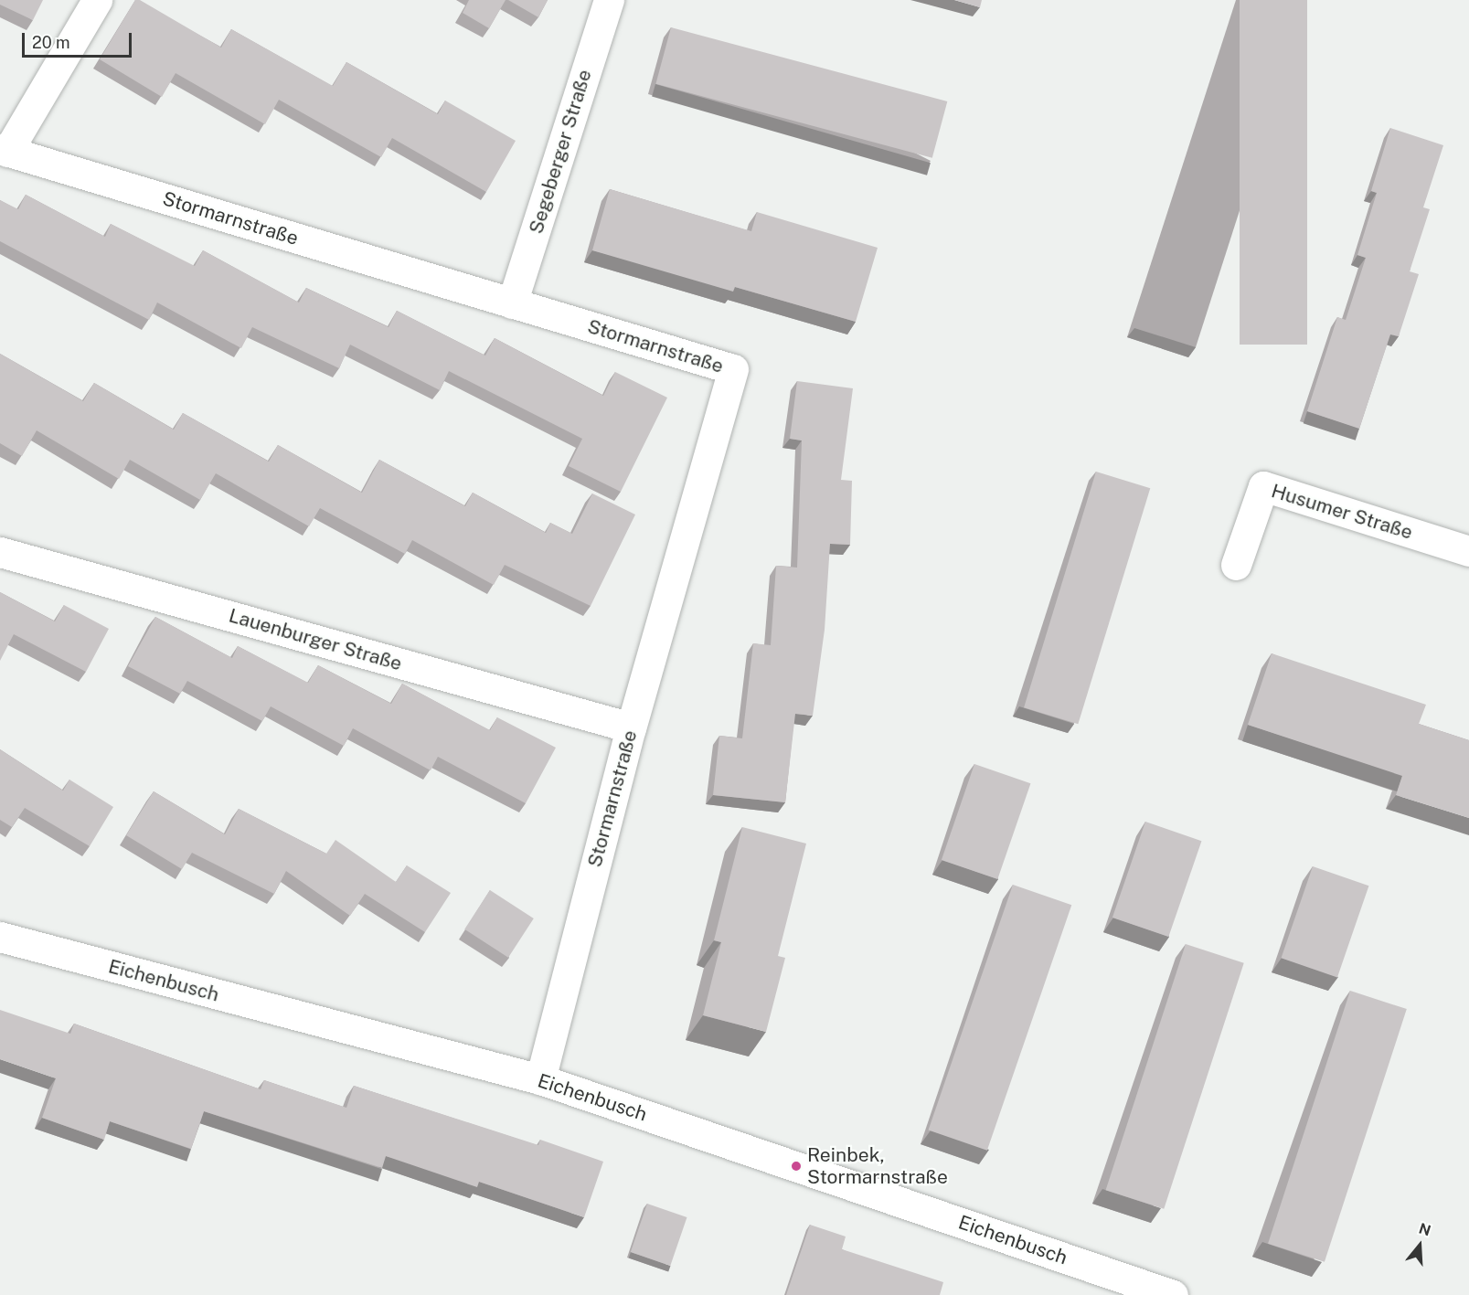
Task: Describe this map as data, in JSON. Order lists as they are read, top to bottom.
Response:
{
  "streets": {
    "street": [
      "Segeberger Straße",
      "Stormarnstraße",
      "Husumer Straße",
      "Lauenburger Straße",
      "Eichenbusch"
    ]
  },
  "crossings": [
    ["Segeberger Straße", "Stormarnstraße"],
    ["Stormarnstraße", "Lauenburger Straße"],
    ["Stormarnstraße", "Eichenbusch"]
  ],
  "places": ["Reinbek, Stormarnstraße"],
  "scale_bar": "20 m",
  "north": "top"
}
